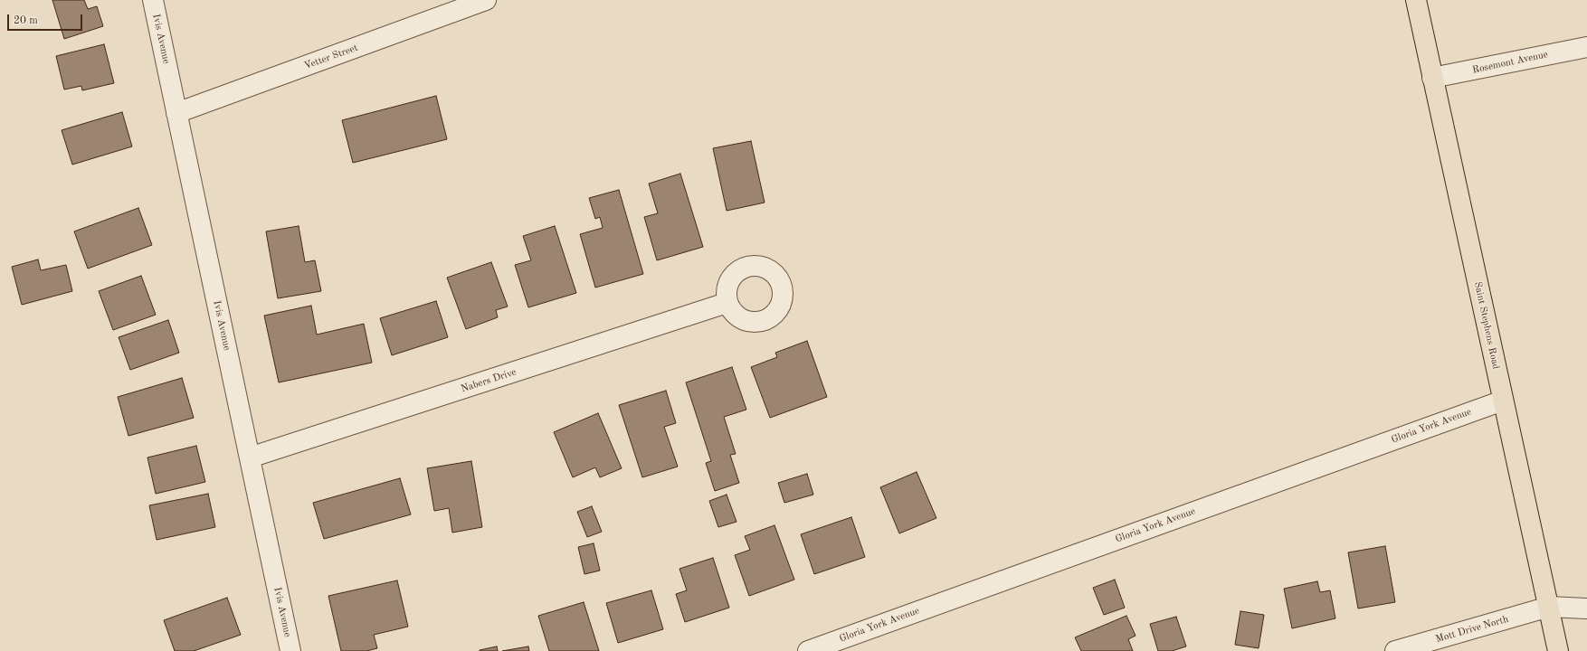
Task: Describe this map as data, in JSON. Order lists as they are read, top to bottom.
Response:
{
  "streets": {
    "main road": ["Saint Stephens Road"],
    "street": [
      "Ivis Avenue",
      "Vetter Street",
      "Rosemont Avenue",
      "Nabers Drive",
      "Gloria York Avenue",
      "Mott Drive North"
    ]
  },
  "crossings": [
    ["Ivis Avenue", "Vetter Street"],
    ["Ivis Avenue", "Nabers Drive"],
    ["Rosemont Avenue", "Saint Stephens Road"],
    ["Saint Stephens Road", "Gloria York Avenue"],
    ["Saint Stephens Road", "Mott Drive North"]
  ],
  "scale_bar": "20 m"
}
